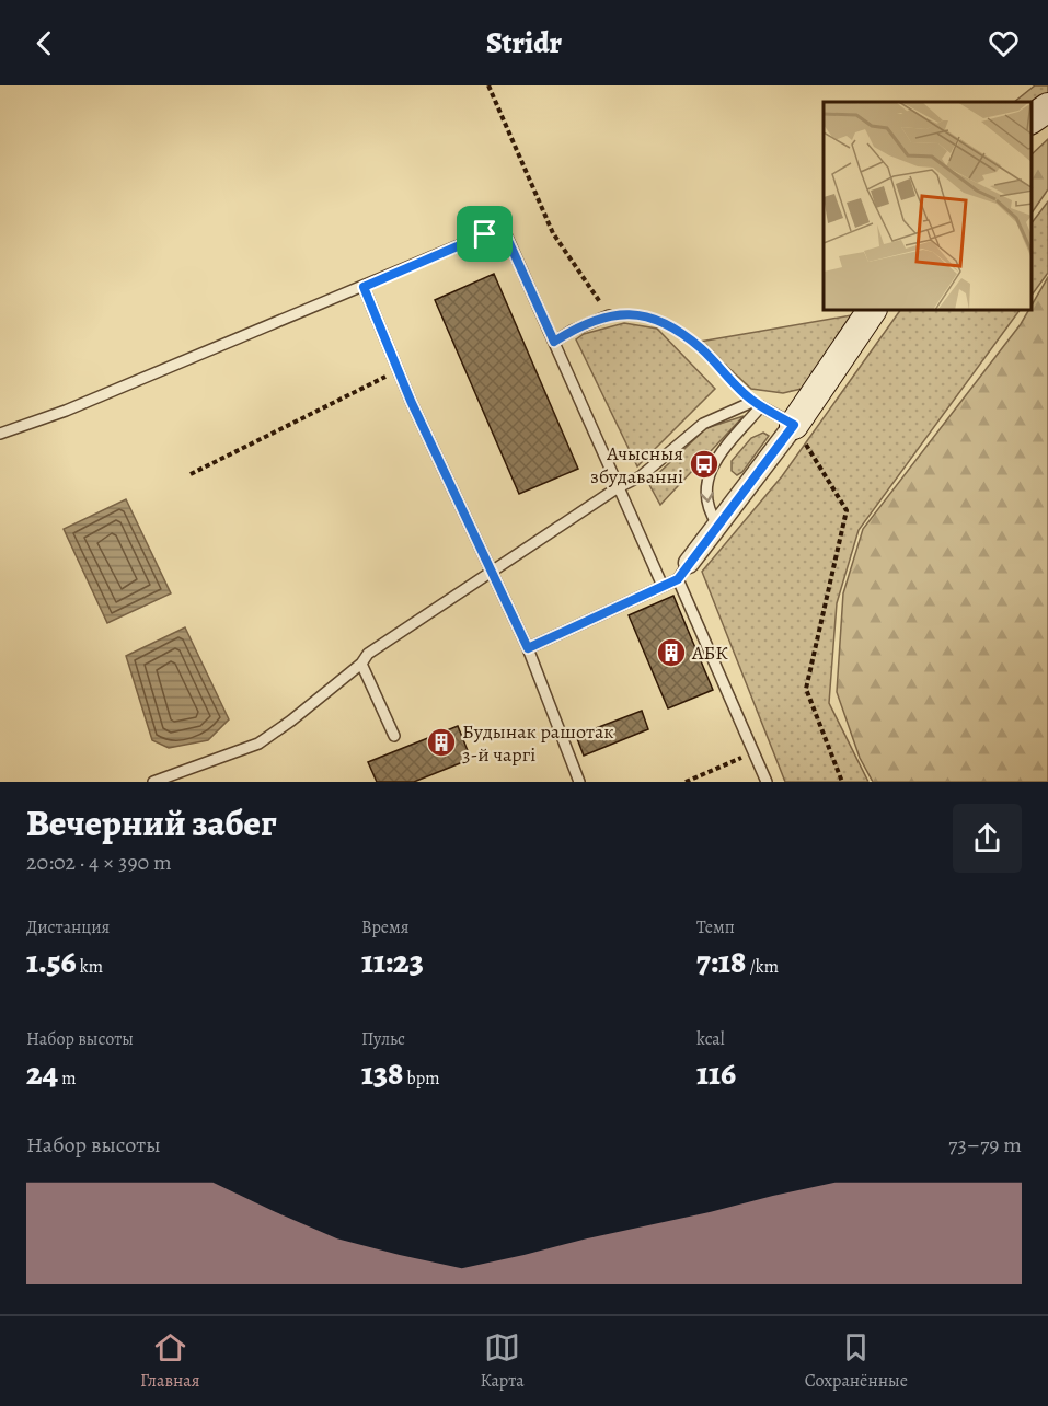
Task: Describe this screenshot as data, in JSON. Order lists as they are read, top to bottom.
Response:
{
  "places": {
    "bus stop": ["Ачысныя збудаванні"],
    "building": ["АБК", "Будынак рашотак 3-й чаргі"]
  },
  "page": {
    "header": "Stridr",
    "heading": ["Вечерний забег", "20:02 · 4 × 390 m"],
    "stats": [
      ["Дистанция", "1.56 km"],
      ["Время", "11:23"],
      ["Темп", "7:18 /km"],
      ["Набор высоты", "24 m"],
      ["Пульс", "138 bpm"],
      ["kcal", "116"]
    ],
    "chart": ["Набор высоты", "73–79 m"],
    "tabs": ["Главная", "Карта", "Сохранённые"]
  }
}
